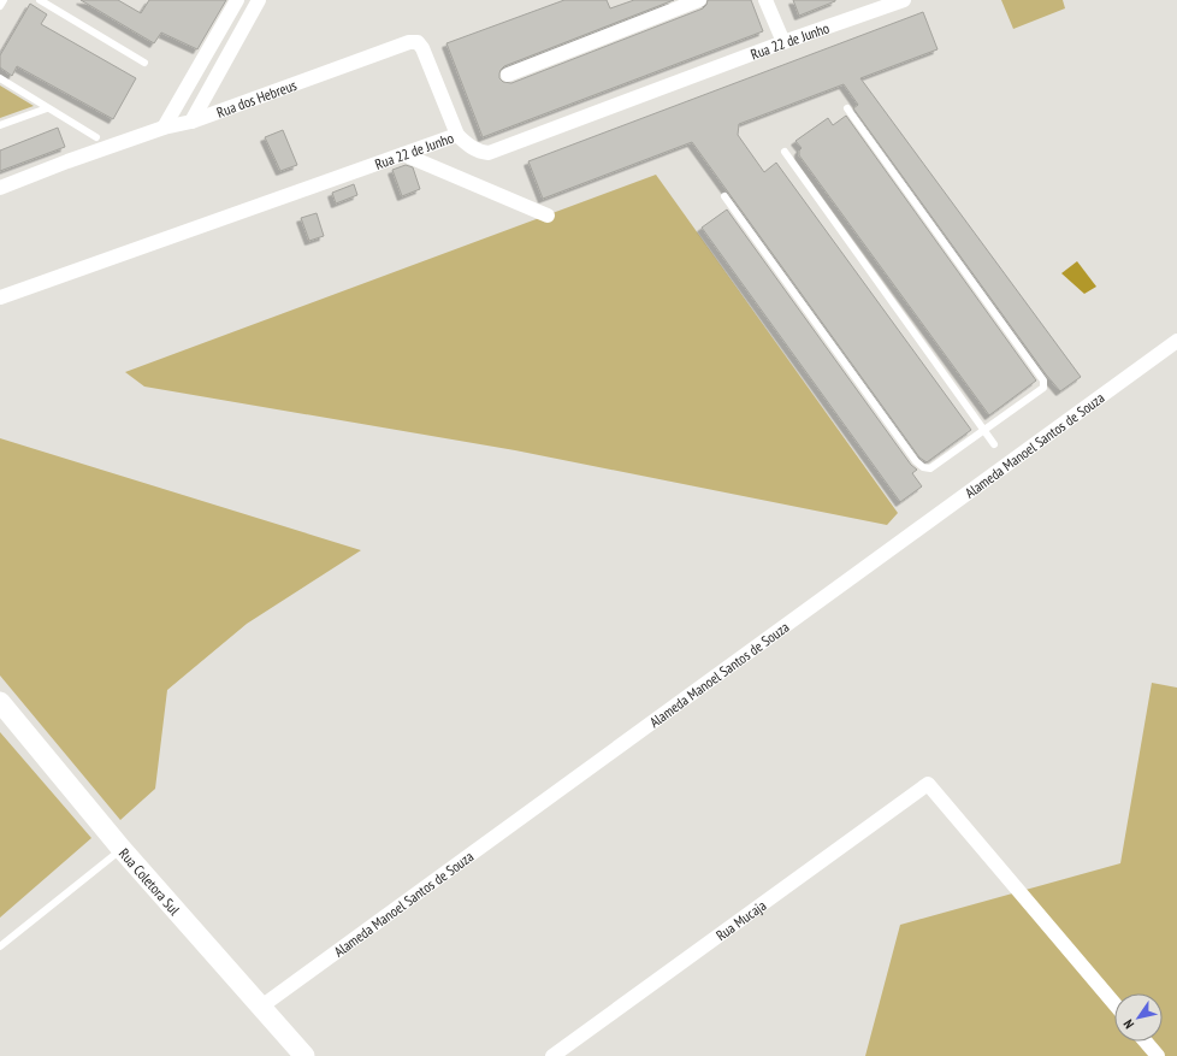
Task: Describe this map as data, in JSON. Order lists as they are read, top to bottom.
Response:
{
  "streets": {
    "street": [
      "Rua 22 de Junho",
      "Rua dos Hebreus",
      "Alameda Manoel Santos de Souza",
      "Rua Coletora Sul",
      "Rua Mucaja"
    ]
  },
  "crossings": [
    ["Rua 22 de Junho", "Rua dos Hebreus"],
    ["Alameda Manoel Santos de Souza", "Rua Coletora Sul"]
  ],
  "north": "bottom left"
}
